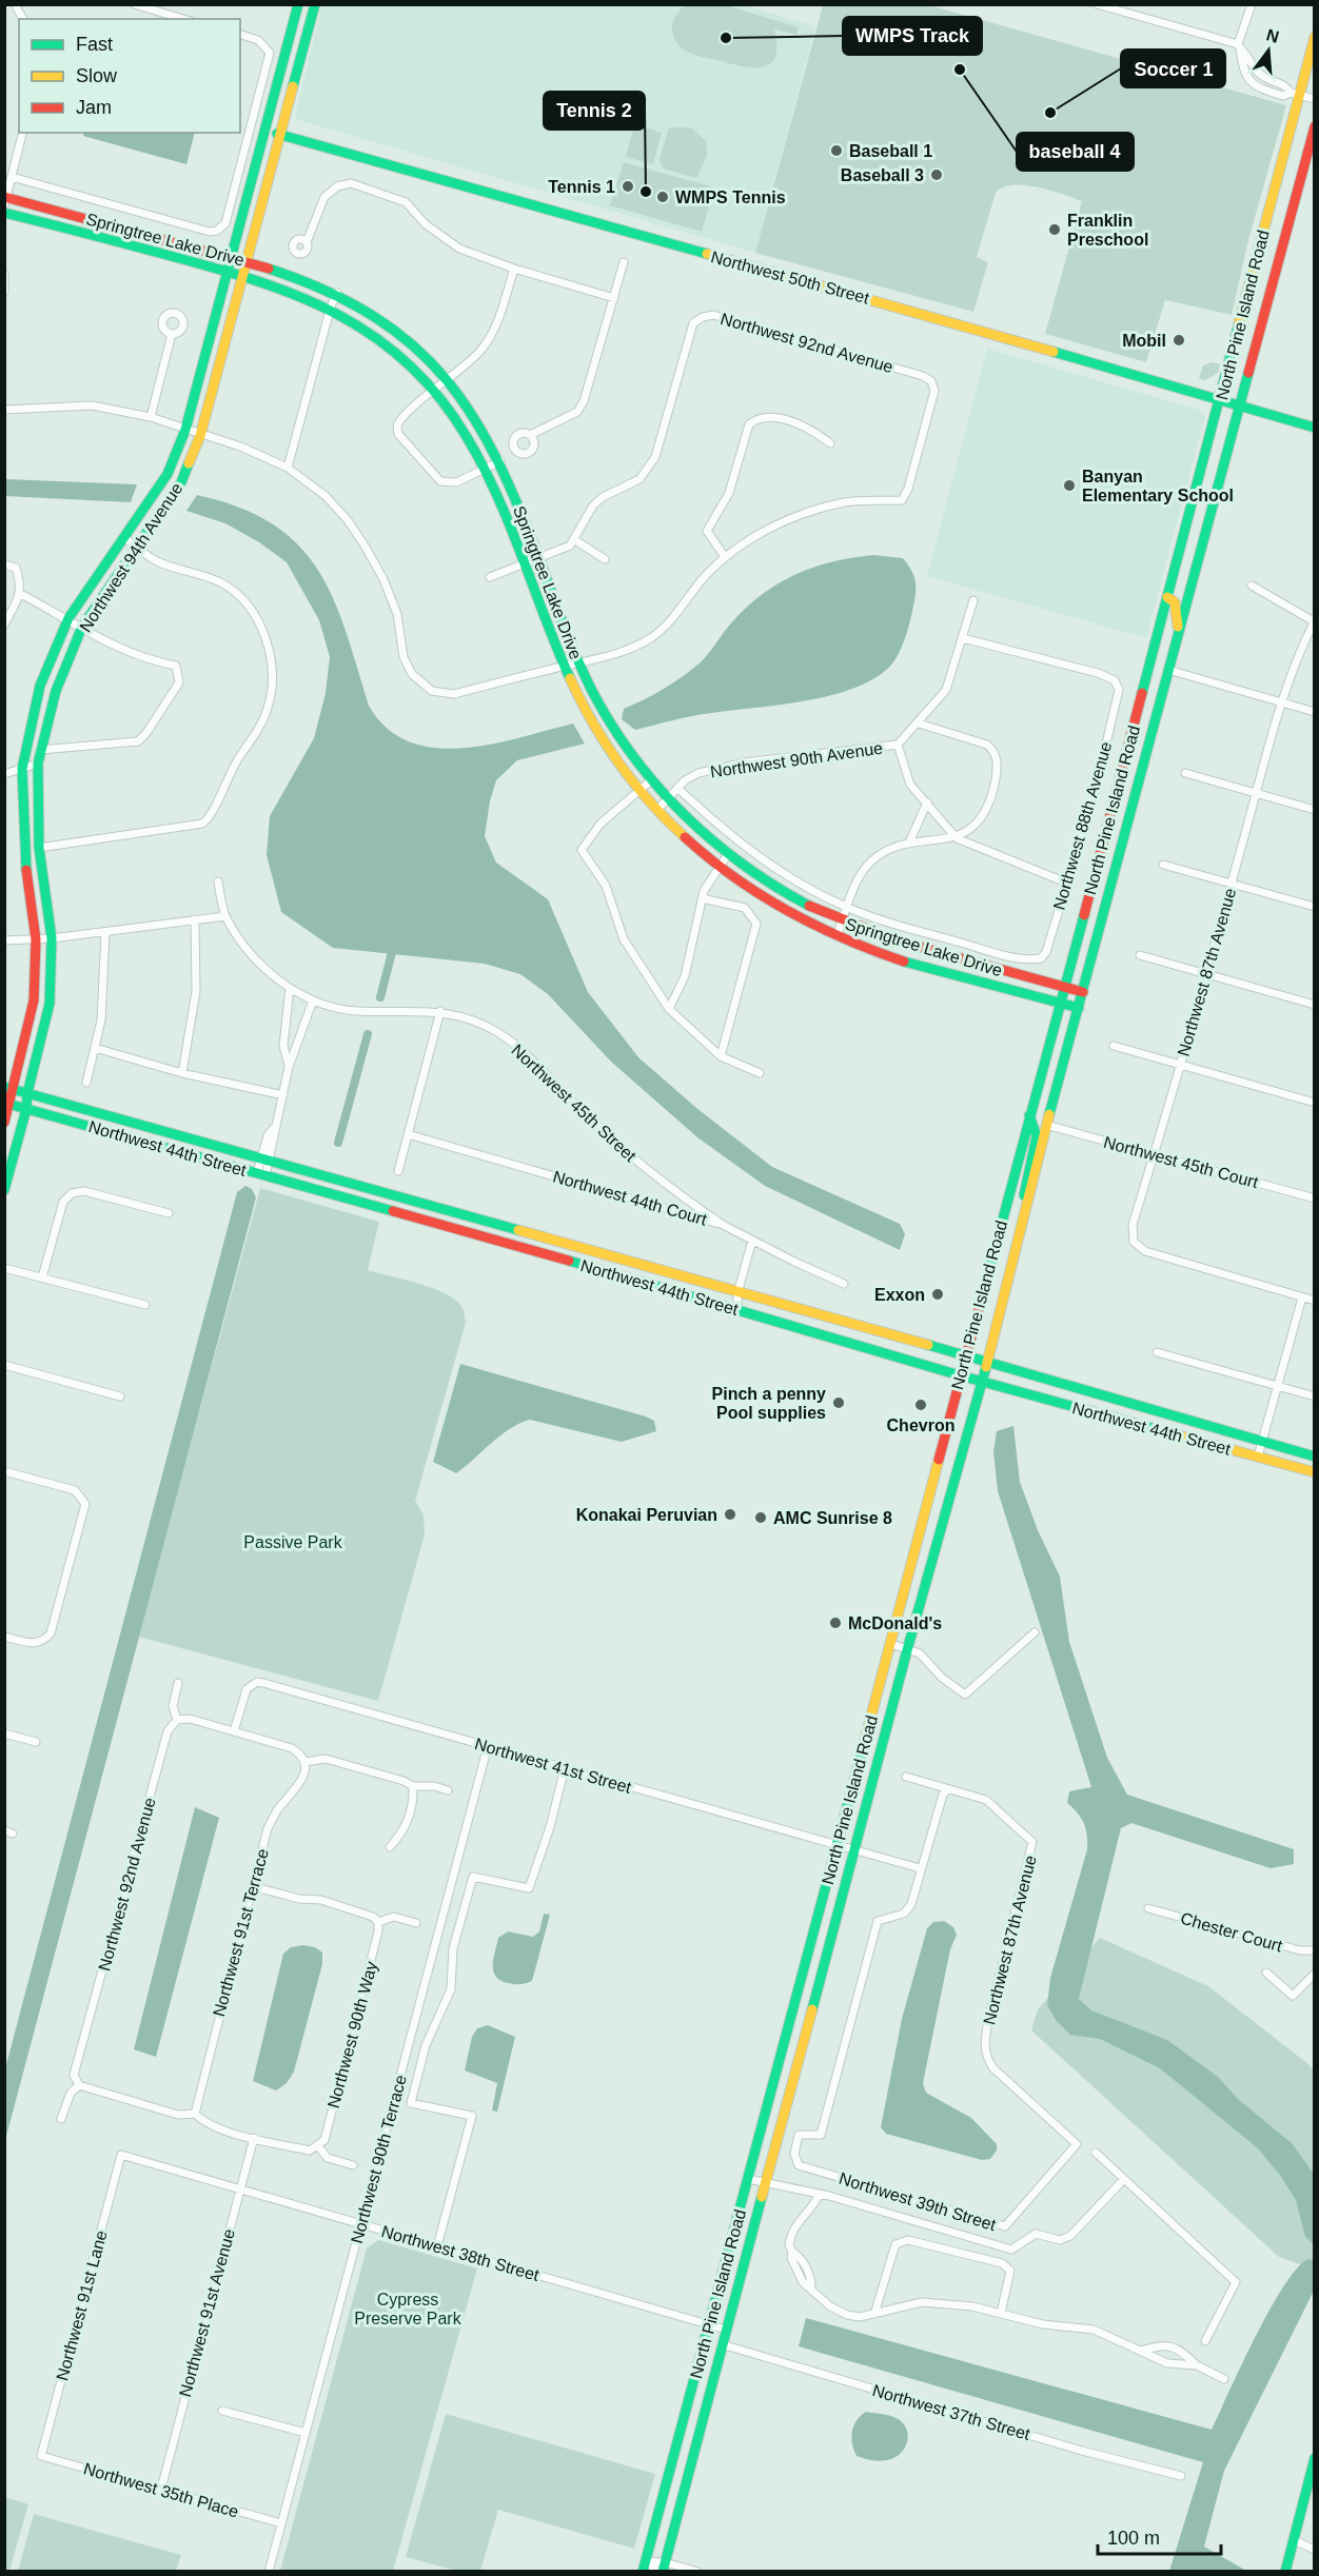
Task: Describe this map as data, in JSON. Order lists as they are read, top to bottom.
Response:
{
  "streets": {
    "street": [
      "Springtree Lake Drive",
      "Northwest 50th Street",
      "North Pine Island Road",
      "Northwest 92nd Avenue",
      "Northwest 94th Avenue",
      "Northwest 90th Avenue",
      "Northwest 88th Avenue",
      "Northwest 87th Avenue",
      "Northwest 45th Street",
      "Northwest 44th Street",
      "Northwest 45th Court",
      "Northwest 44th Court",
      "Northwest 41st Street",
      "Chester Court",
      "Northwest 91st Terrace",
      "Northwest 90th Way",
      "Northwest 90th Terrace",
      "Northwest 39th Street",
      "Northwest 38th Street",
      "Northwest 91st Lane",
      "Northwest 91st Avenue",
      "Northwest 37th Street",
      "Northwest 35th Place"
    ]
  },
  "crossings": [
    ["Springtree Lake Drive", "North Pine Island Road"],
    ["Springtree Lake Drive", "Northwest 94th Avenue"],
    ["Springtree Lake Drive", "Northwest 90th Avenue"],
    ["Northwest 50th Street", "North Pine Island Road"],
    ["Northwest 50th Street", "Northwest 94th Avenue"],
    ["North Pine Island Road", "Northwest 44th Street"],
    ["North Pine Island Road", "Northwest 45th Court"],
    ["North Pine Island Road", "Northwest 41st Street"],
    ["North Pine Island Road", "Northwest 38th Street"],
    ["North Pine Island Road", "Northwest 37th Street"],
    ["Northwest 94th Avenue", "Northwest 44th Street"],
    ["Northwest 90th Avenue", "Northwest 88th Avenue"],
    ["Northwest 87th Avenue", "Northwest 45th Court"],
    ["Northwest 87th Avenue", "Northwest 39th Street"],
    ["Northwest 45th Street", "Northwest 44th Court"],
    ["Northwest 41st Street", "Northwest 90th Terrace"],
    ["Northwest 41st Street", "Northwest 39th Street"],
    ["Northwest 90th Terrace", "Northwest 38th Street"],
    ["Northwest 90th Terrace", "Northwest 35th Place"],
    ["Northwest 38th Street", "Northwest 91st Lane"],
    ["Northwest 38th Street", "Northwest 91st Avenue"],
    ["Northwest 91st Lane", "Northwest 35th Place"],
    ["Northwest 91st Avenue", "Northwest 35th Place"]
  ],
  "parks": ["Passive Park", "Cypress Preserve Park"],
  "places": [
    "WMPS Track",
    "baseball 4",
    "Soccer 1",
    "Baseball 1",
    "Baseball 3",
    "Tennis 1",
    "Tennis 2",
    "WMPS Tennis",
    "Franklin Preschool",
    "Mobil",
    "Banyan Elementary School",
    "Exxon",
    "Pinch a penny Pool supplies",
    "Chevron",
    "Konakai Peruvian",
    "AMC Sunrise 8",
    "McDonald's"
  ],
  "legend": ["Fast", "Slow", "Jam"],
  "scale_bar": "100 m",
  "north": "top"
}
